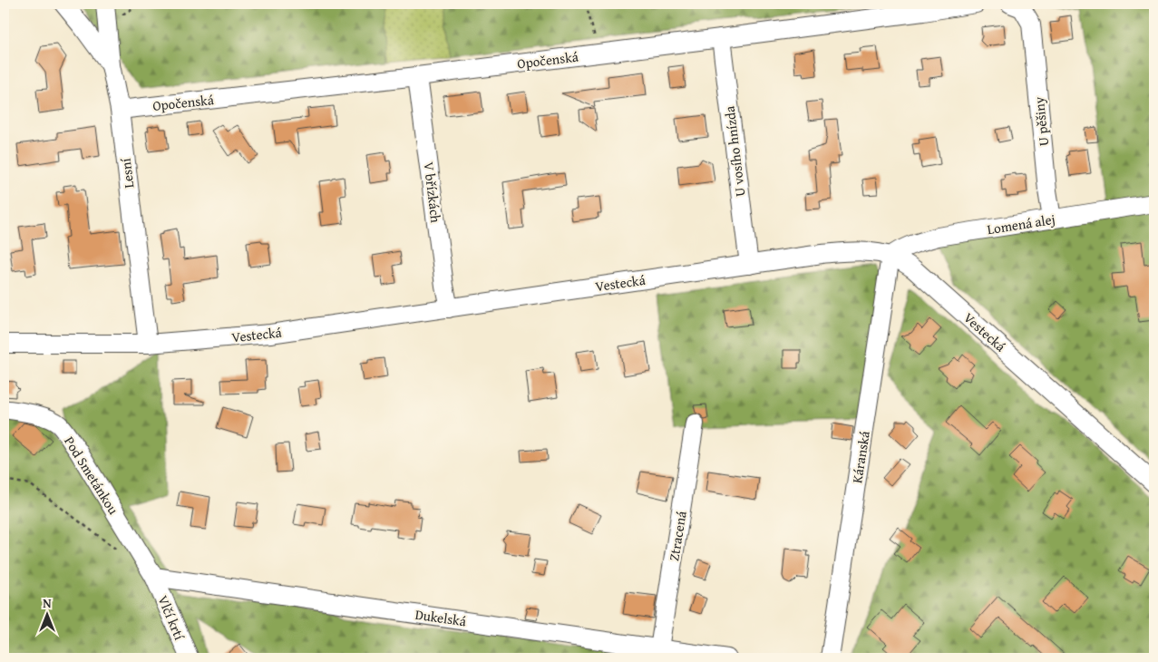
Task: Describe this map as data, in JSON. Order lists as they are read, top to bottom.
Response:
{
  "streets": {
    "street": [
      "Opočenská",
      "U pěšiny",
      "U vosího hnízda",
      "Lesní",
      "V břízkách",
      "Lomená alej",
      "Vestecká",
      "Káranská",
      "Pod Smetánkou",
      "Ztracená",
      "Vlčí krtí",
      "Dukelská"
    ]
  },
  "crossings": [
    ["Opočenská", "U vosího hnízda"],
    ["Opočenská", "Lesní"],
    ["Opočenská", "V břízkách"],
    ["U pěšiny", "Lomená alej"],
    ["U vosího hnízda", "Vestecká"],
    ["Lesní", "Vestecká"],
    ["V břízkách", "Vestecká"],
    ["Lomená alej", "Vestecká"],
    ["Lomená alej", "Káranská"],
    ["Vestecká", "Káranská"],
    ["Pod Smetánkou", "Vlčí krtí"],
    ["Pod Smetánkou", "Dukelská"],
    ["Ztracená", "Dukelská"],
    ["Vlčí krtí", "Dukelská"]
  ],
  "north": "top"
}
